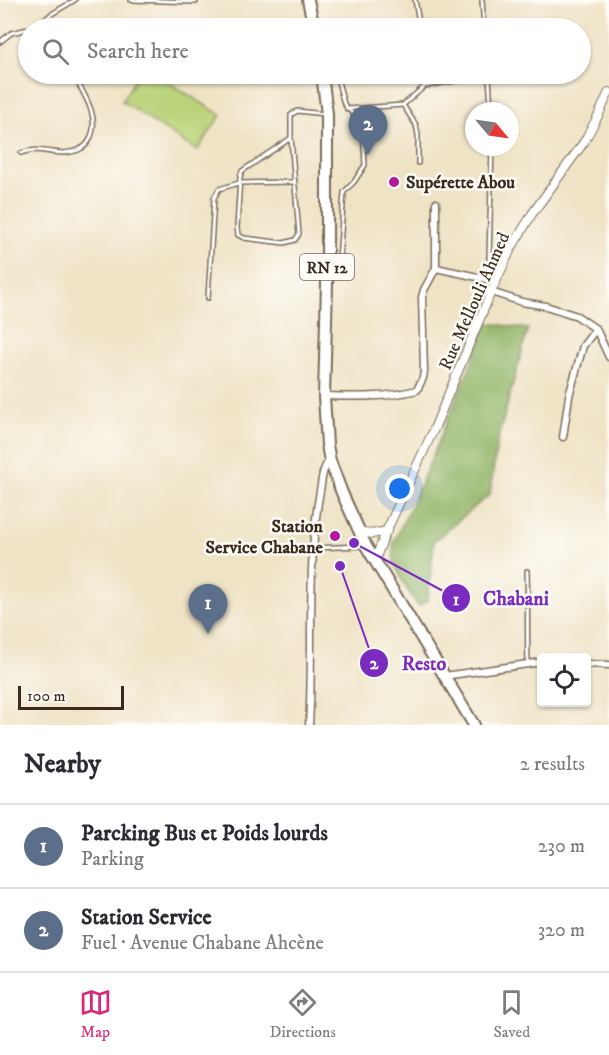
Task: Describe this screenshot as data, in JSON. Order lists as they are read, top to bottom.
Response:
{
  "streets": {
    "main road": ["RN 12"],
    "street": ["Rue Mellouli Ahmed"]
  },
  "crossings": [
    ["RN 12", "Rue Mellouli Ahmed"]
  ],
  "places": [
    "Supérette Abou",
    "Station Service Chabane",
    "Chabani",
    "Resto"
  ],
  "scale_bar": "100 m",
  "north": "bottom right",
  "page": {
    "search": "Search here",
    "pins": ["2", "1"],
    "scale": "100 m",
    "heading": ["Nearby", "2 results"],
    "list": [
      {
        "mark": "1",
        "name": "Parcking Bus et Poids lourds",
        "note": "Parking",
        "value": "230 m"
      },
      {
        "mark": "2",
        "name": "Station Service",
        "note": "Fuel · Avenue Chabane Ahcène",
        "value": "320 m"
      }
    ],
    "nav": ["Map", "Directions", "Saved"]
  }
}
